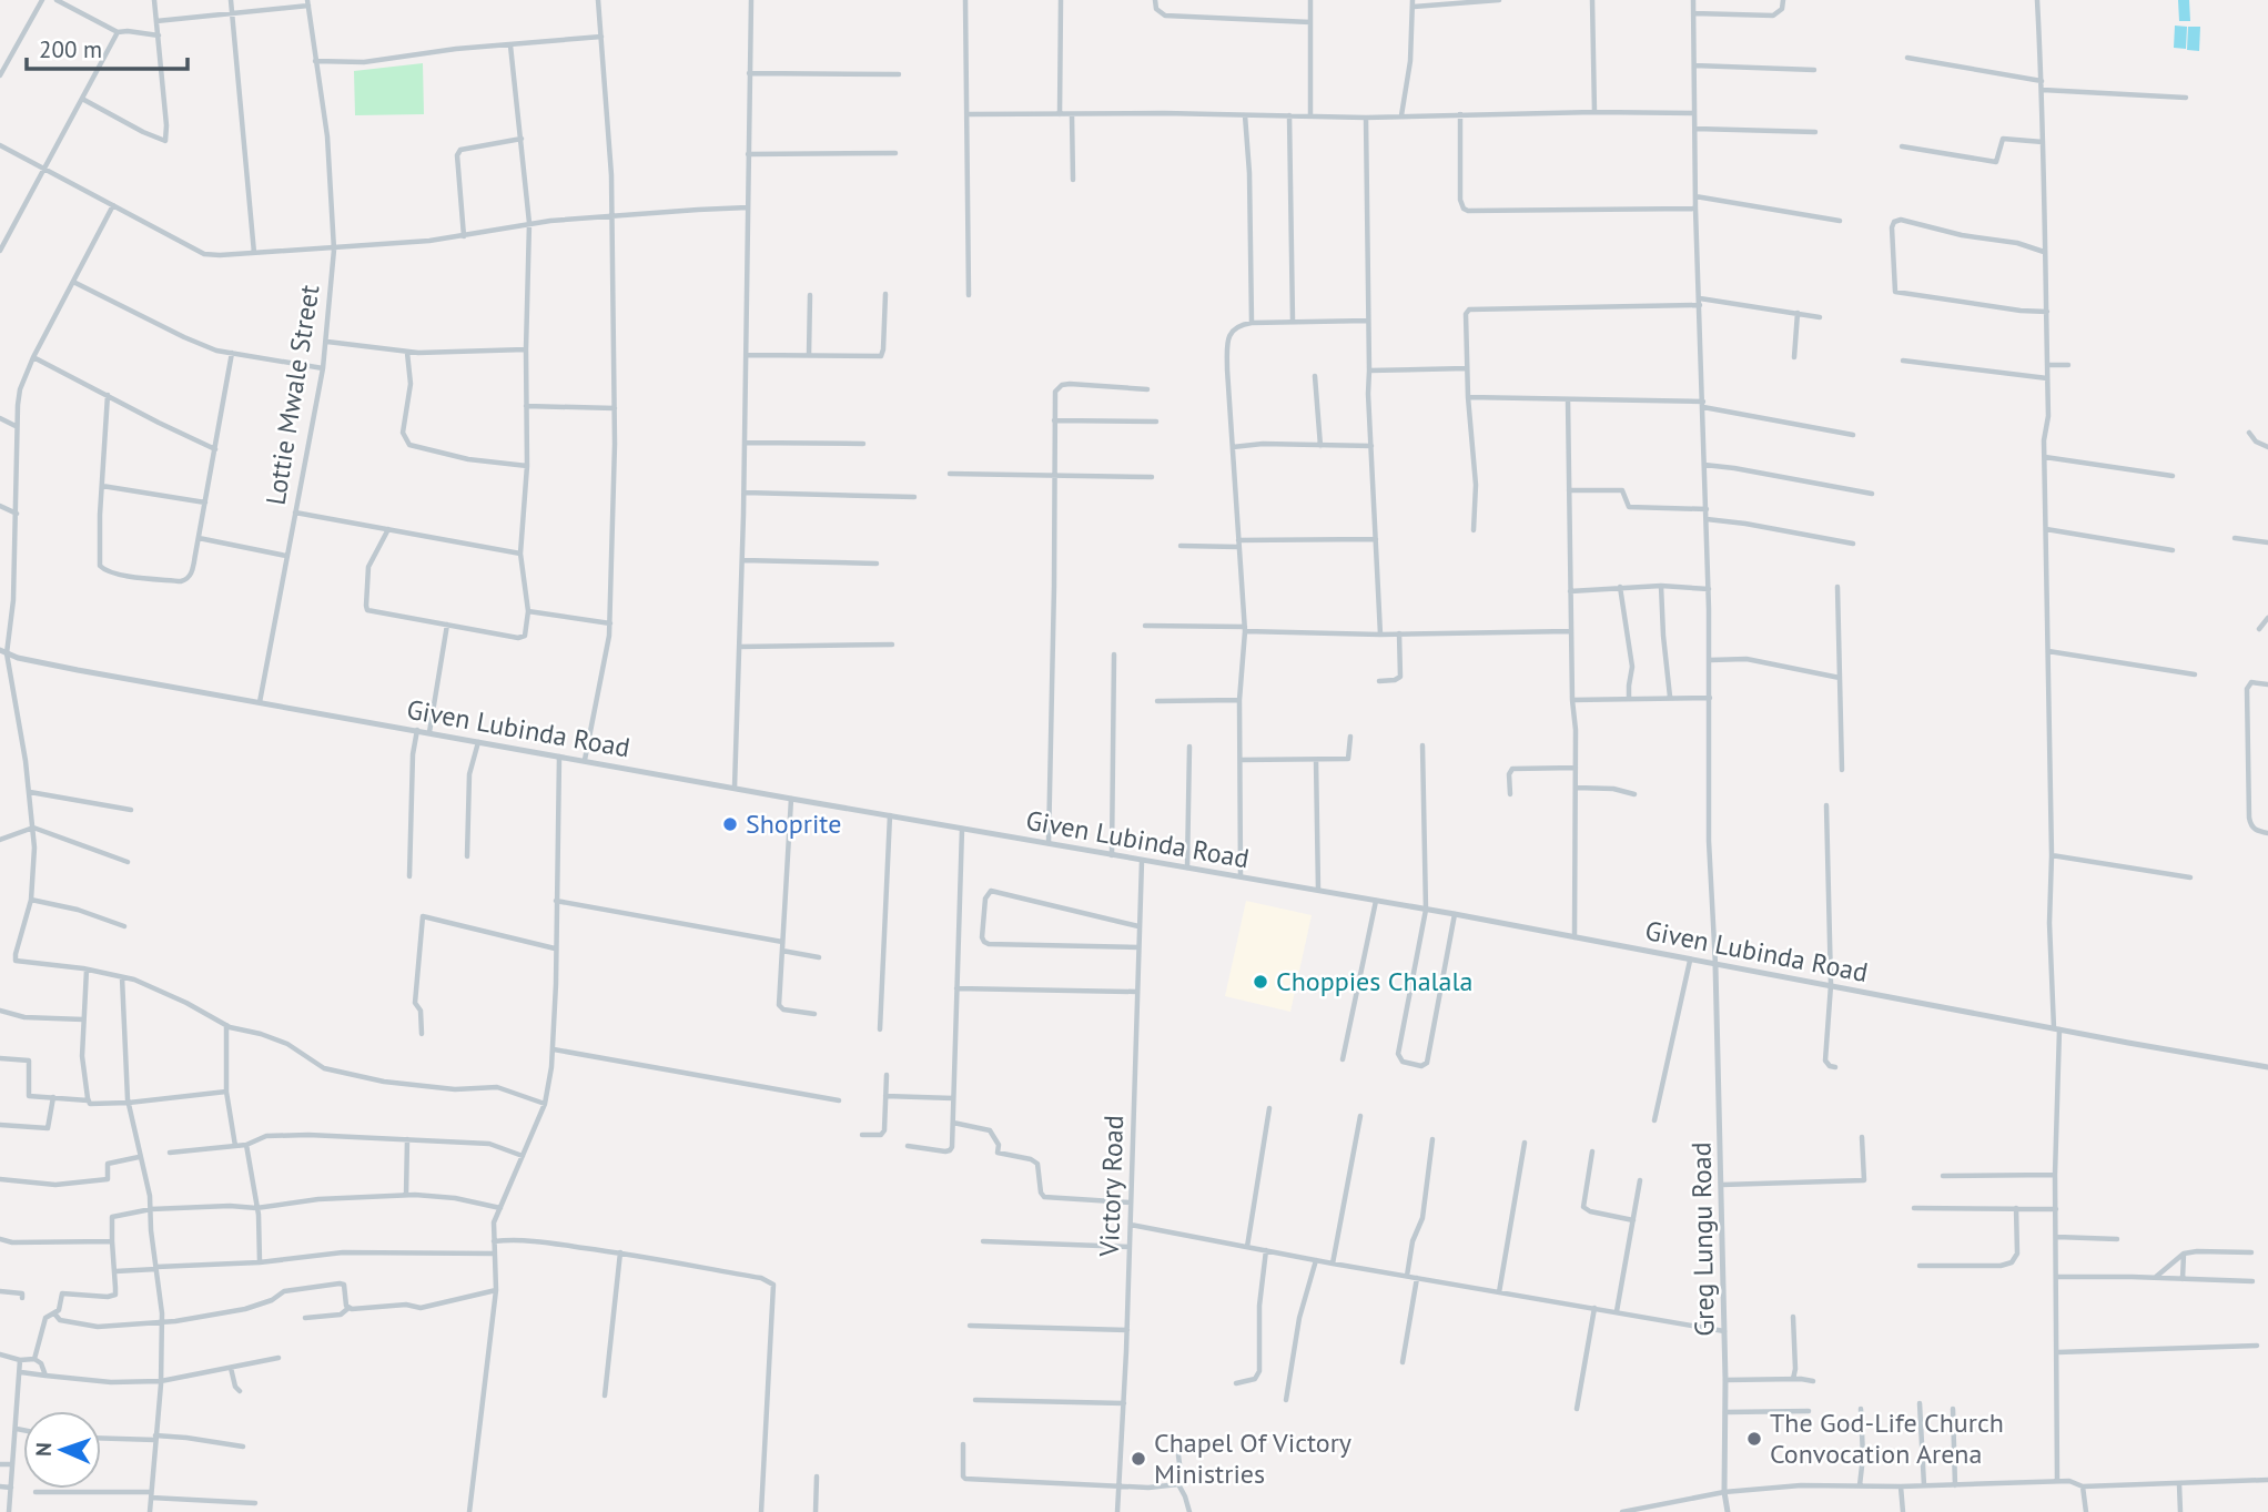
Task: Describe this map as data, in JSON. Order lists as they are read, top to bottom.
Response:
{
  "streets": {
    "street": [
      "Lottie Mwale Street",
      "Given Lubinda Road",
      "Victory Road",
      "Greg Lungu Road"
    ]
  },
  "crossings": [
    ["Lottie Mwale Street", "Given Lubinda Road"],
    ["Given Lubinda Road", "Victory Road"],
    ["Given Lubinda Road", "Greg Lungu Road"]
  ],
  "places": [
    "Shoprite",
    "Choppies Chalala",
    "The God-Life Church Convocation Arena",
    "Chapel Of Victory Ministries"
  ],
  "scale_bar": "200 m",
  "north": "left"
}
